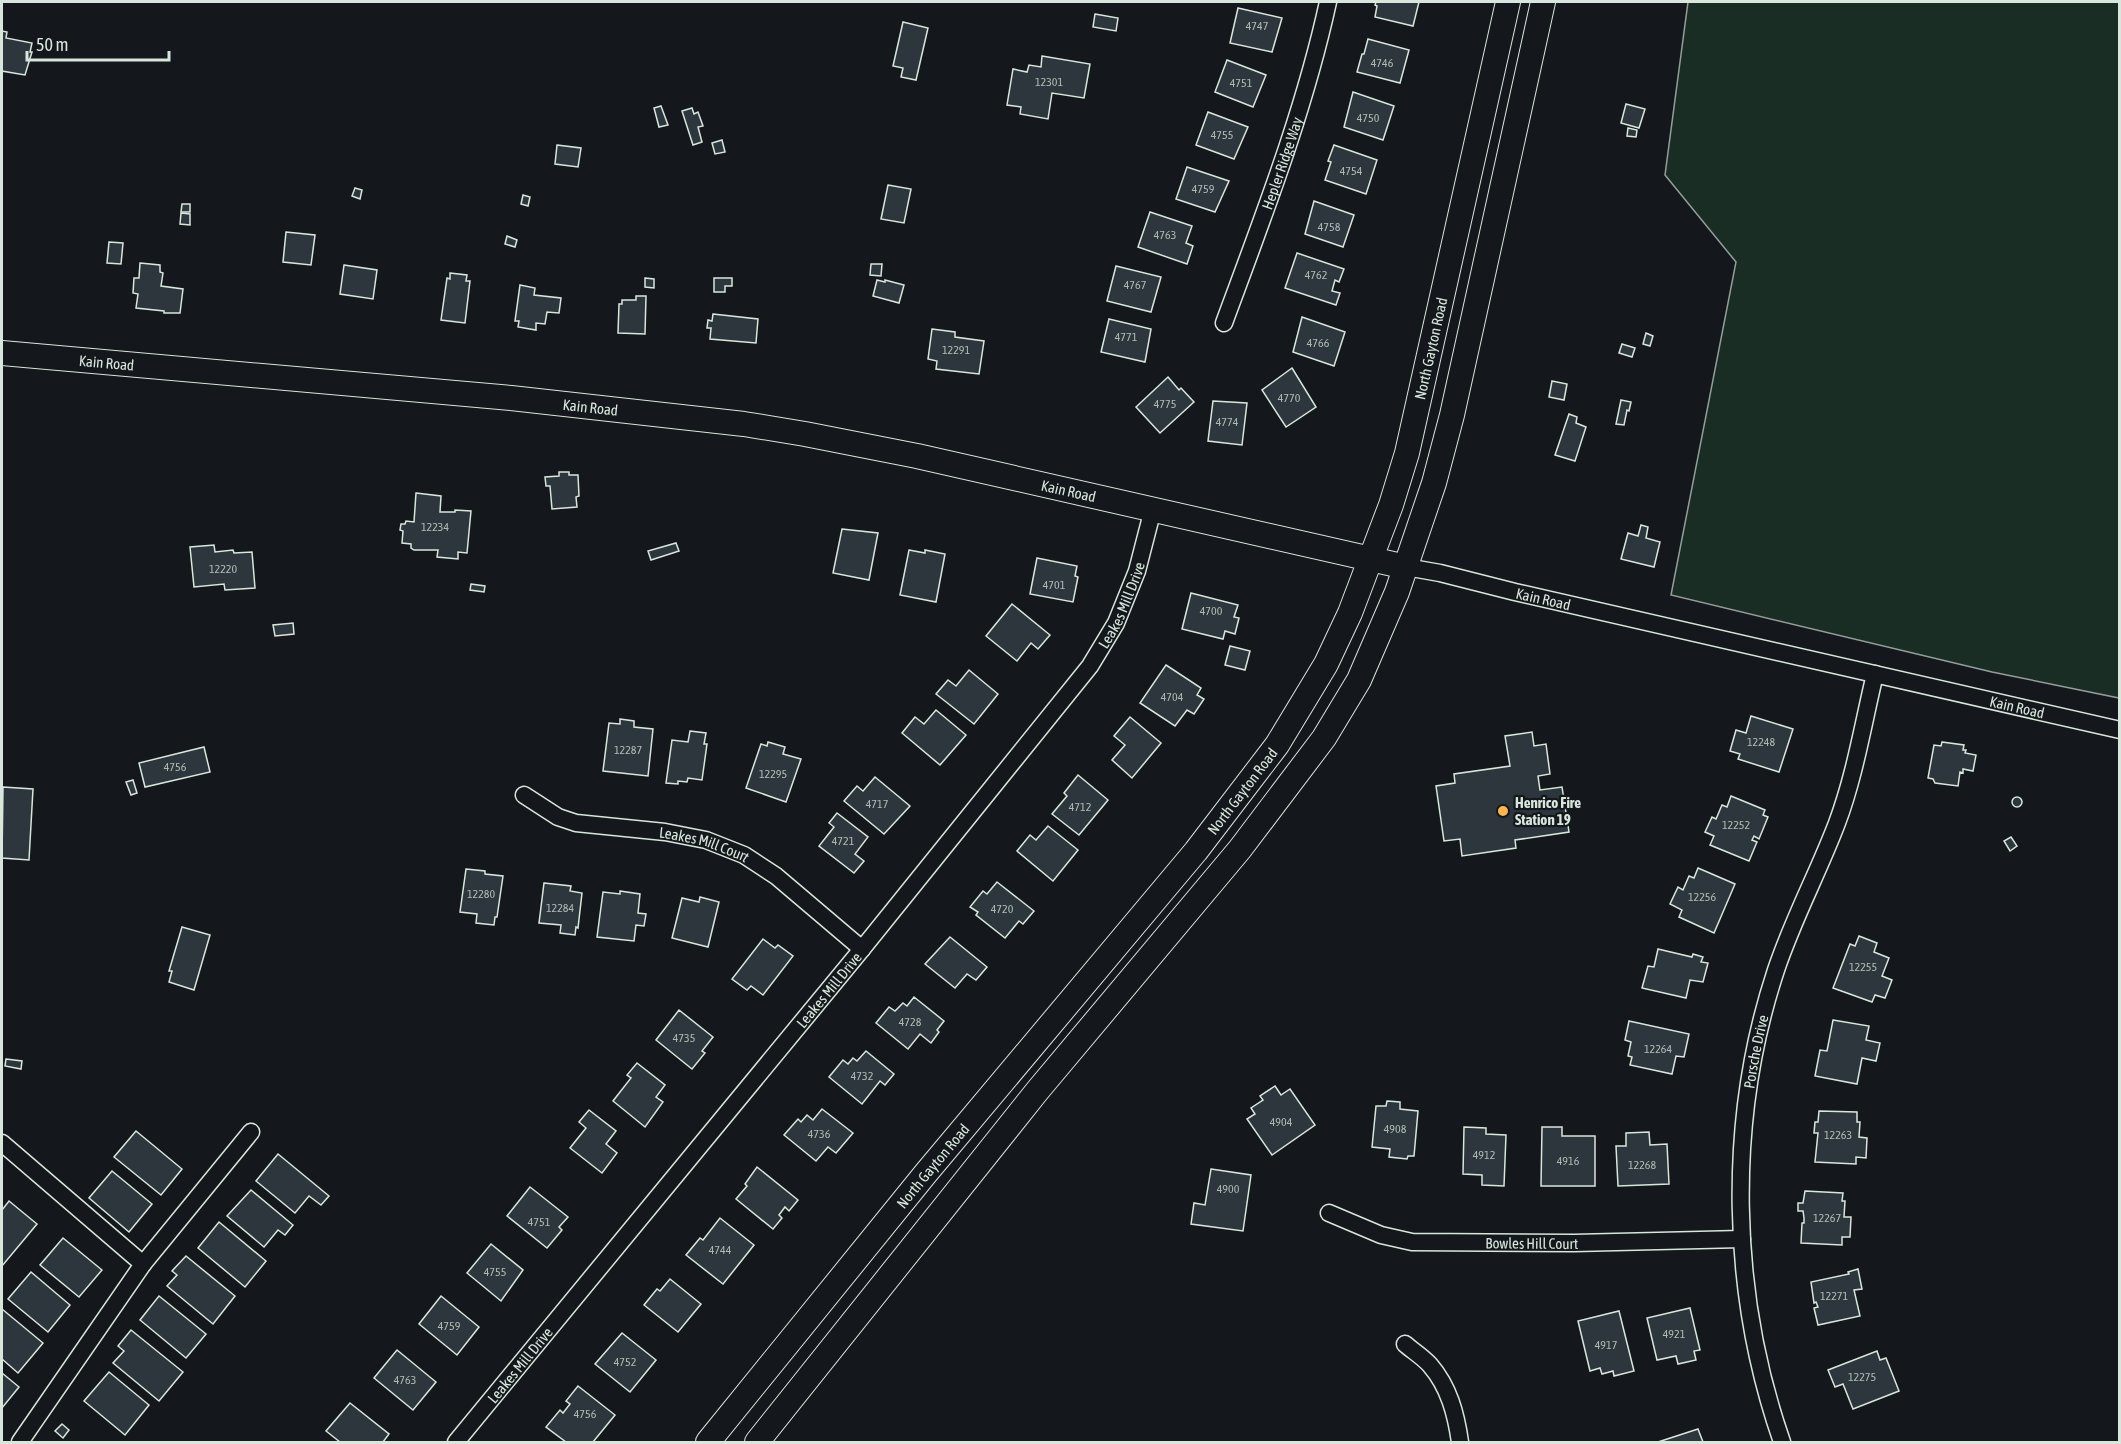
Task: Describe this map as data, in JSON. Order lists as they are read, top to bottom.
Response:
{
  "streets": {
    "main road": ["North Gayton Road", "Kain Road"],
    "street": [
      "Hepler Ridge Way",
      "Leakes Mill Drive",
      "Leakes Mill Court",
      "Porsche Drive",
      "Bowles Hill Court"
    ]
  },
  "crossings": [
    ["North Gayton Road", "Kain Road"],
    ["Kain Road", "Leakes Mill Drive"],
    ["Kain Road", "Porsche Drive"],
    ["Leakes Mill Drive", "Leakes Mill Court"],
    ["Porsche Drive", "Bowles Hill Court"]
  ],
  "places": ["Henrico Fire Station 19"],
  "house_numbers": [
    "4747",
    "4746",
    "12301",
    "4751",
    "4750",
    "4755",
    "4754",
    "4759",
    "4758",
    "4763",
    "4762",
    "4767",
    "4771",
    "4766",
    "12291",
    "4770",
    "4775",
    "4774",
    "12234",
    "12220",
    "4701",
    "4700",
    "4704",
    "12248",
    "12287",
    "4756",
    "12295",
    "4717",
    "4712",
    "12252",
    "4721",
    "12280",
    "12256",
    "12284",
    "4720",
    "12255",
    "4728",
    "4735",
    "12264",
    "4732",
    "4904",
    "4908",
    "4736",
    "12263",
    "4912",
    "4916",
    "12268",
    "4900",
    "12267",
    "4751",
    "4744",
    "4755",
    "12271",
    "4759",
    "4921",
    "4917",
    "4752",
    "12275",
    "4763",
    "4756"
  ],
  "scale_bar": "50 m"
}
